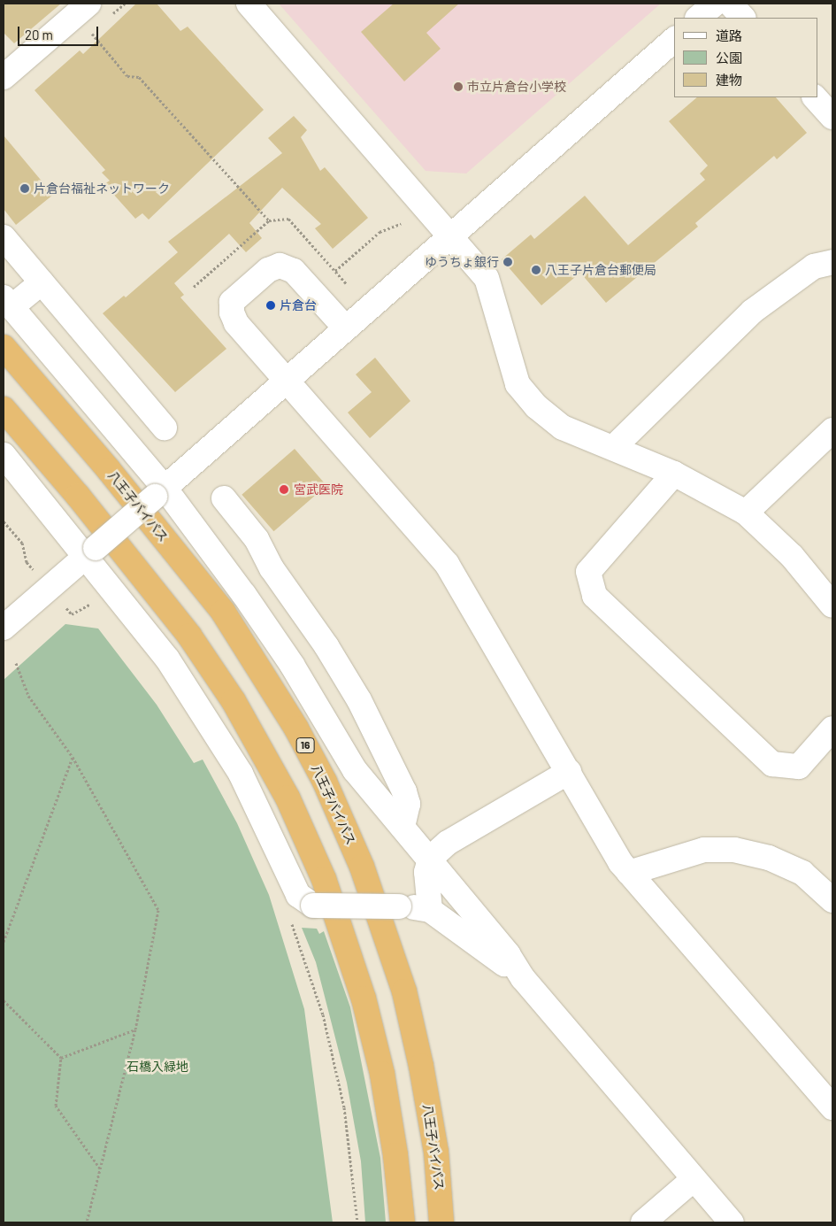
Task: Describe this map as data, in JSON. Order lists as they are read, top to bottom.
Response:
{
  "streets": {
    "highway": ["八王子バイパス", "16"]
  },
  "parks": ["石橋入緑地"],
  "places": [
    "市立片倉台小学校",
    "片倉台福祉ネットワーク",
    "ゆうちょ銀行",
    "八王子片倉台郵便局",
    "片倉台",
    "宮武医院"
  ],
  "legend": ["道路", "公園", "建物"],
  "scale_bar": "20 m"
}
